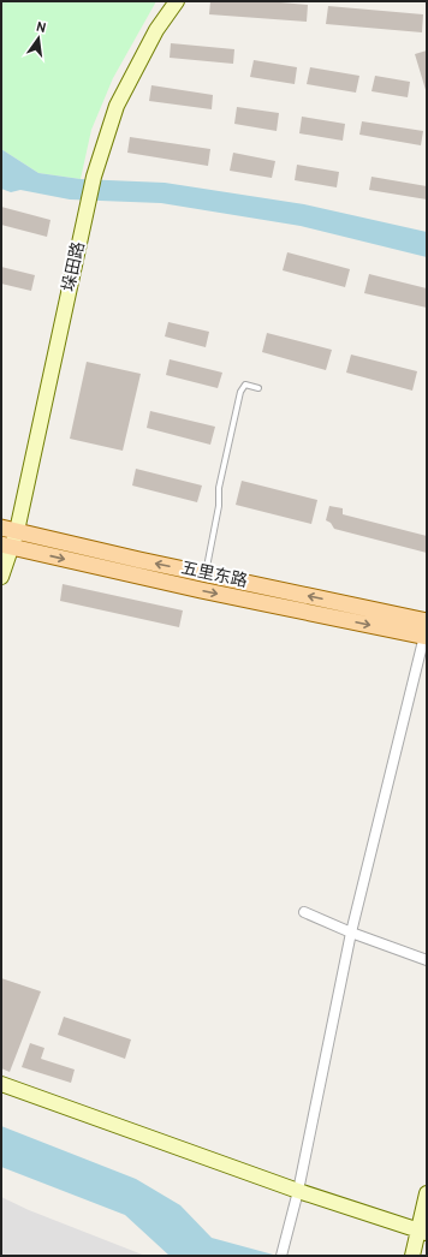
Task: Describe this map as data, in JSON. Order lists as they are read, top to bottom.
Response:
{
  "streets": {
    "main road": ["五里东路"],
    "street": ["垛田路"]
  },
  "crossings": [
    ["垛田路", "五里东路"]
  ],
  "north": "top"
}
